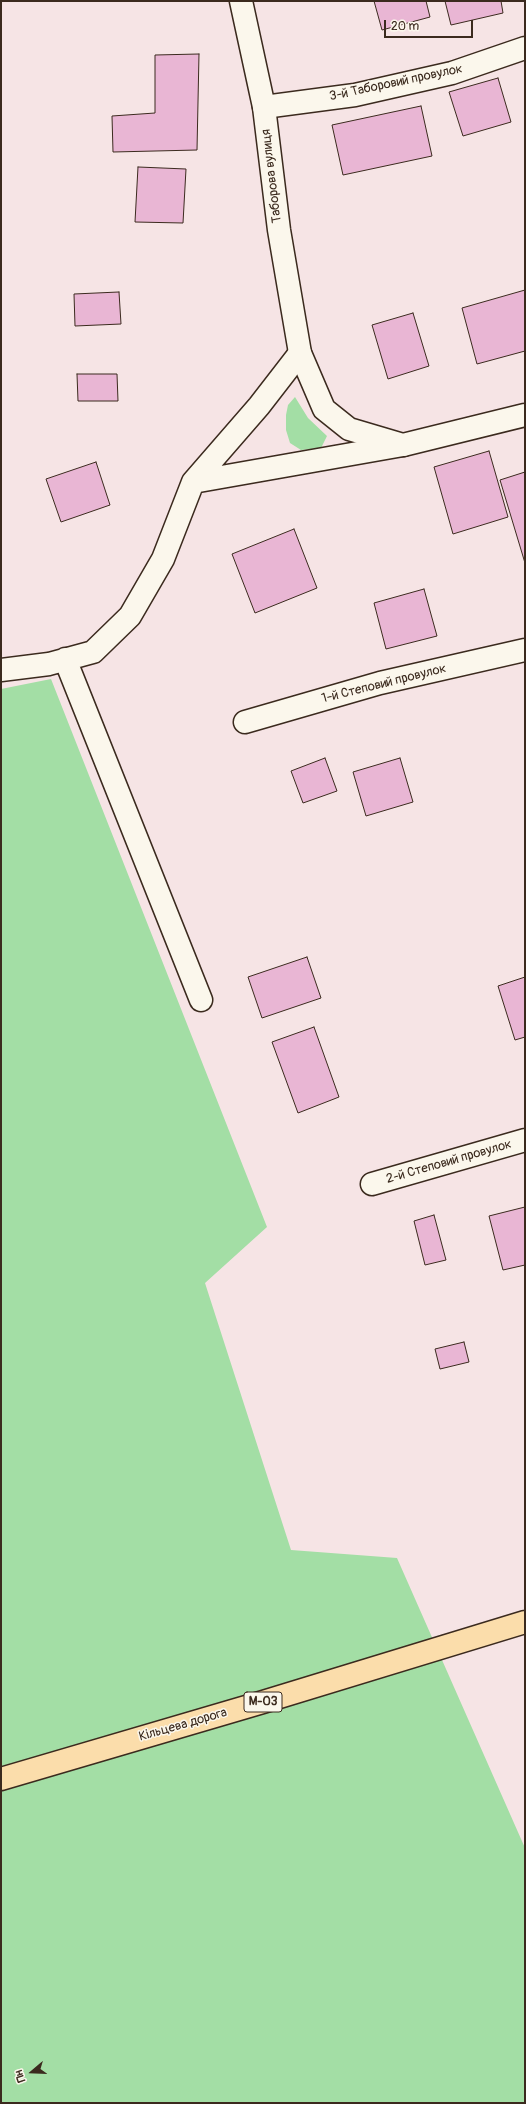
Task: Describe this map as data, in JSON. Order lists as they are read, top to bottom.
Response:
{
  "streets": {
    "highway": ["М-03", "Кільцева дорога"],
    "street": [
      "3-й Таборовий провулок",
      "Таборова вулиця",
      "1-й Степовий провулок",
      "2-й Степовий провулок"
    ]
  },
  "crossings": [
    ["3-й Таборовий провулок", "Таборова вулиця"]
  ],
  "scale_bar": "20 m",
  "north": "left"
}
